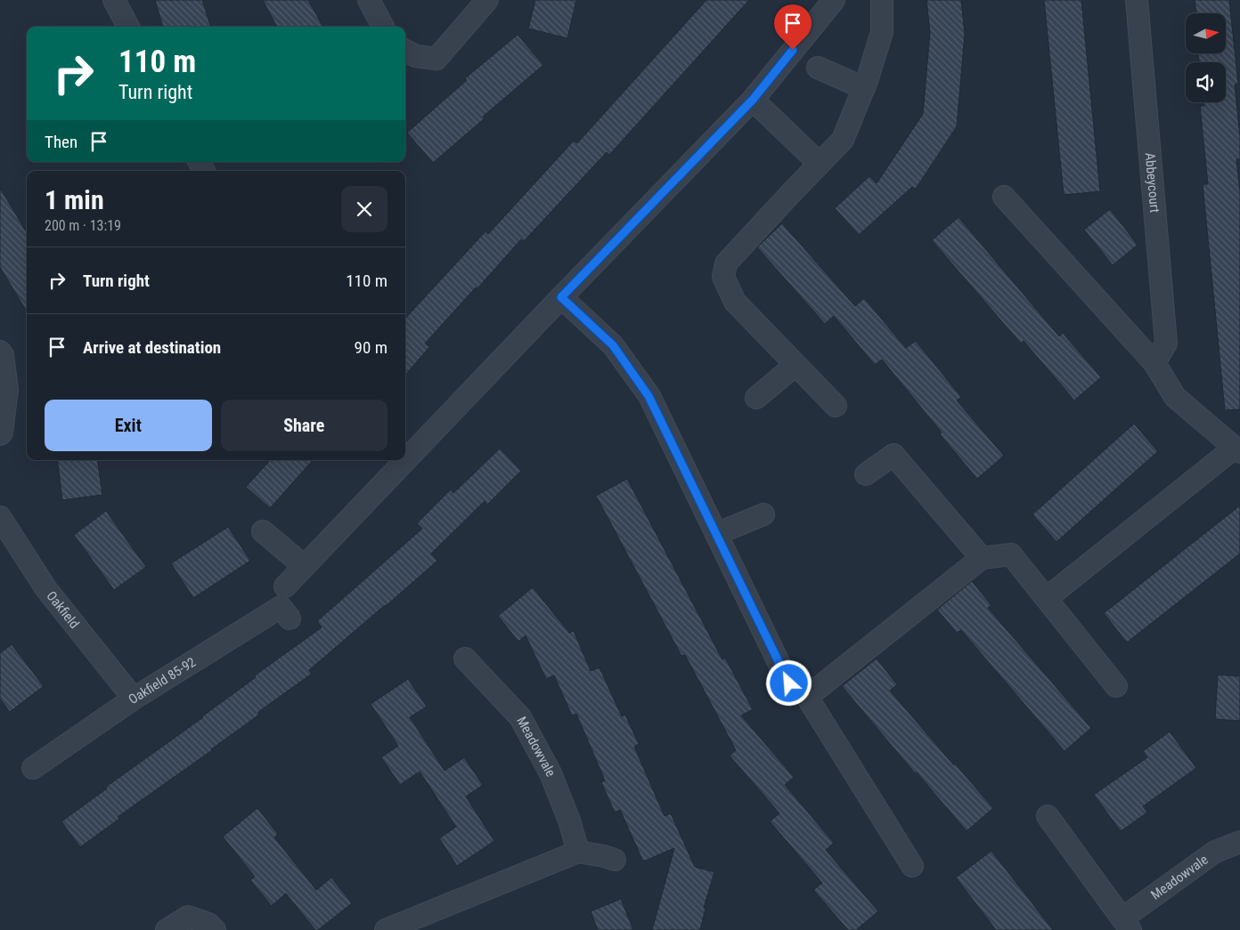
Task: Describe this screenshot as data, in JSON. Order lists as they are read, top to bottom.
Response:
{
  "streets": {
    "street": [
      "Abbeycourt",
      "Oakfield",
      "Oakfield 85-92",
      "Meadowvale"
    ]
  },
  "crossings": [
    ["Oakfield", "Oakfield 85-92"]
  ],
  "north": "right",
  "page": {
    "turn": ["110 m", "Turn right"],
    "then": "Then",
    "heading": ["1 min", "200 m · 13:19"],
    "list": [
      {
        "name": "Turn right",
        "value": "110 m"
      },
      {
        "name": "Arrive at destination",
        "value": "90 m"
      }
    ],
    "buttons": ["Exit", "Share"]
  }
}
